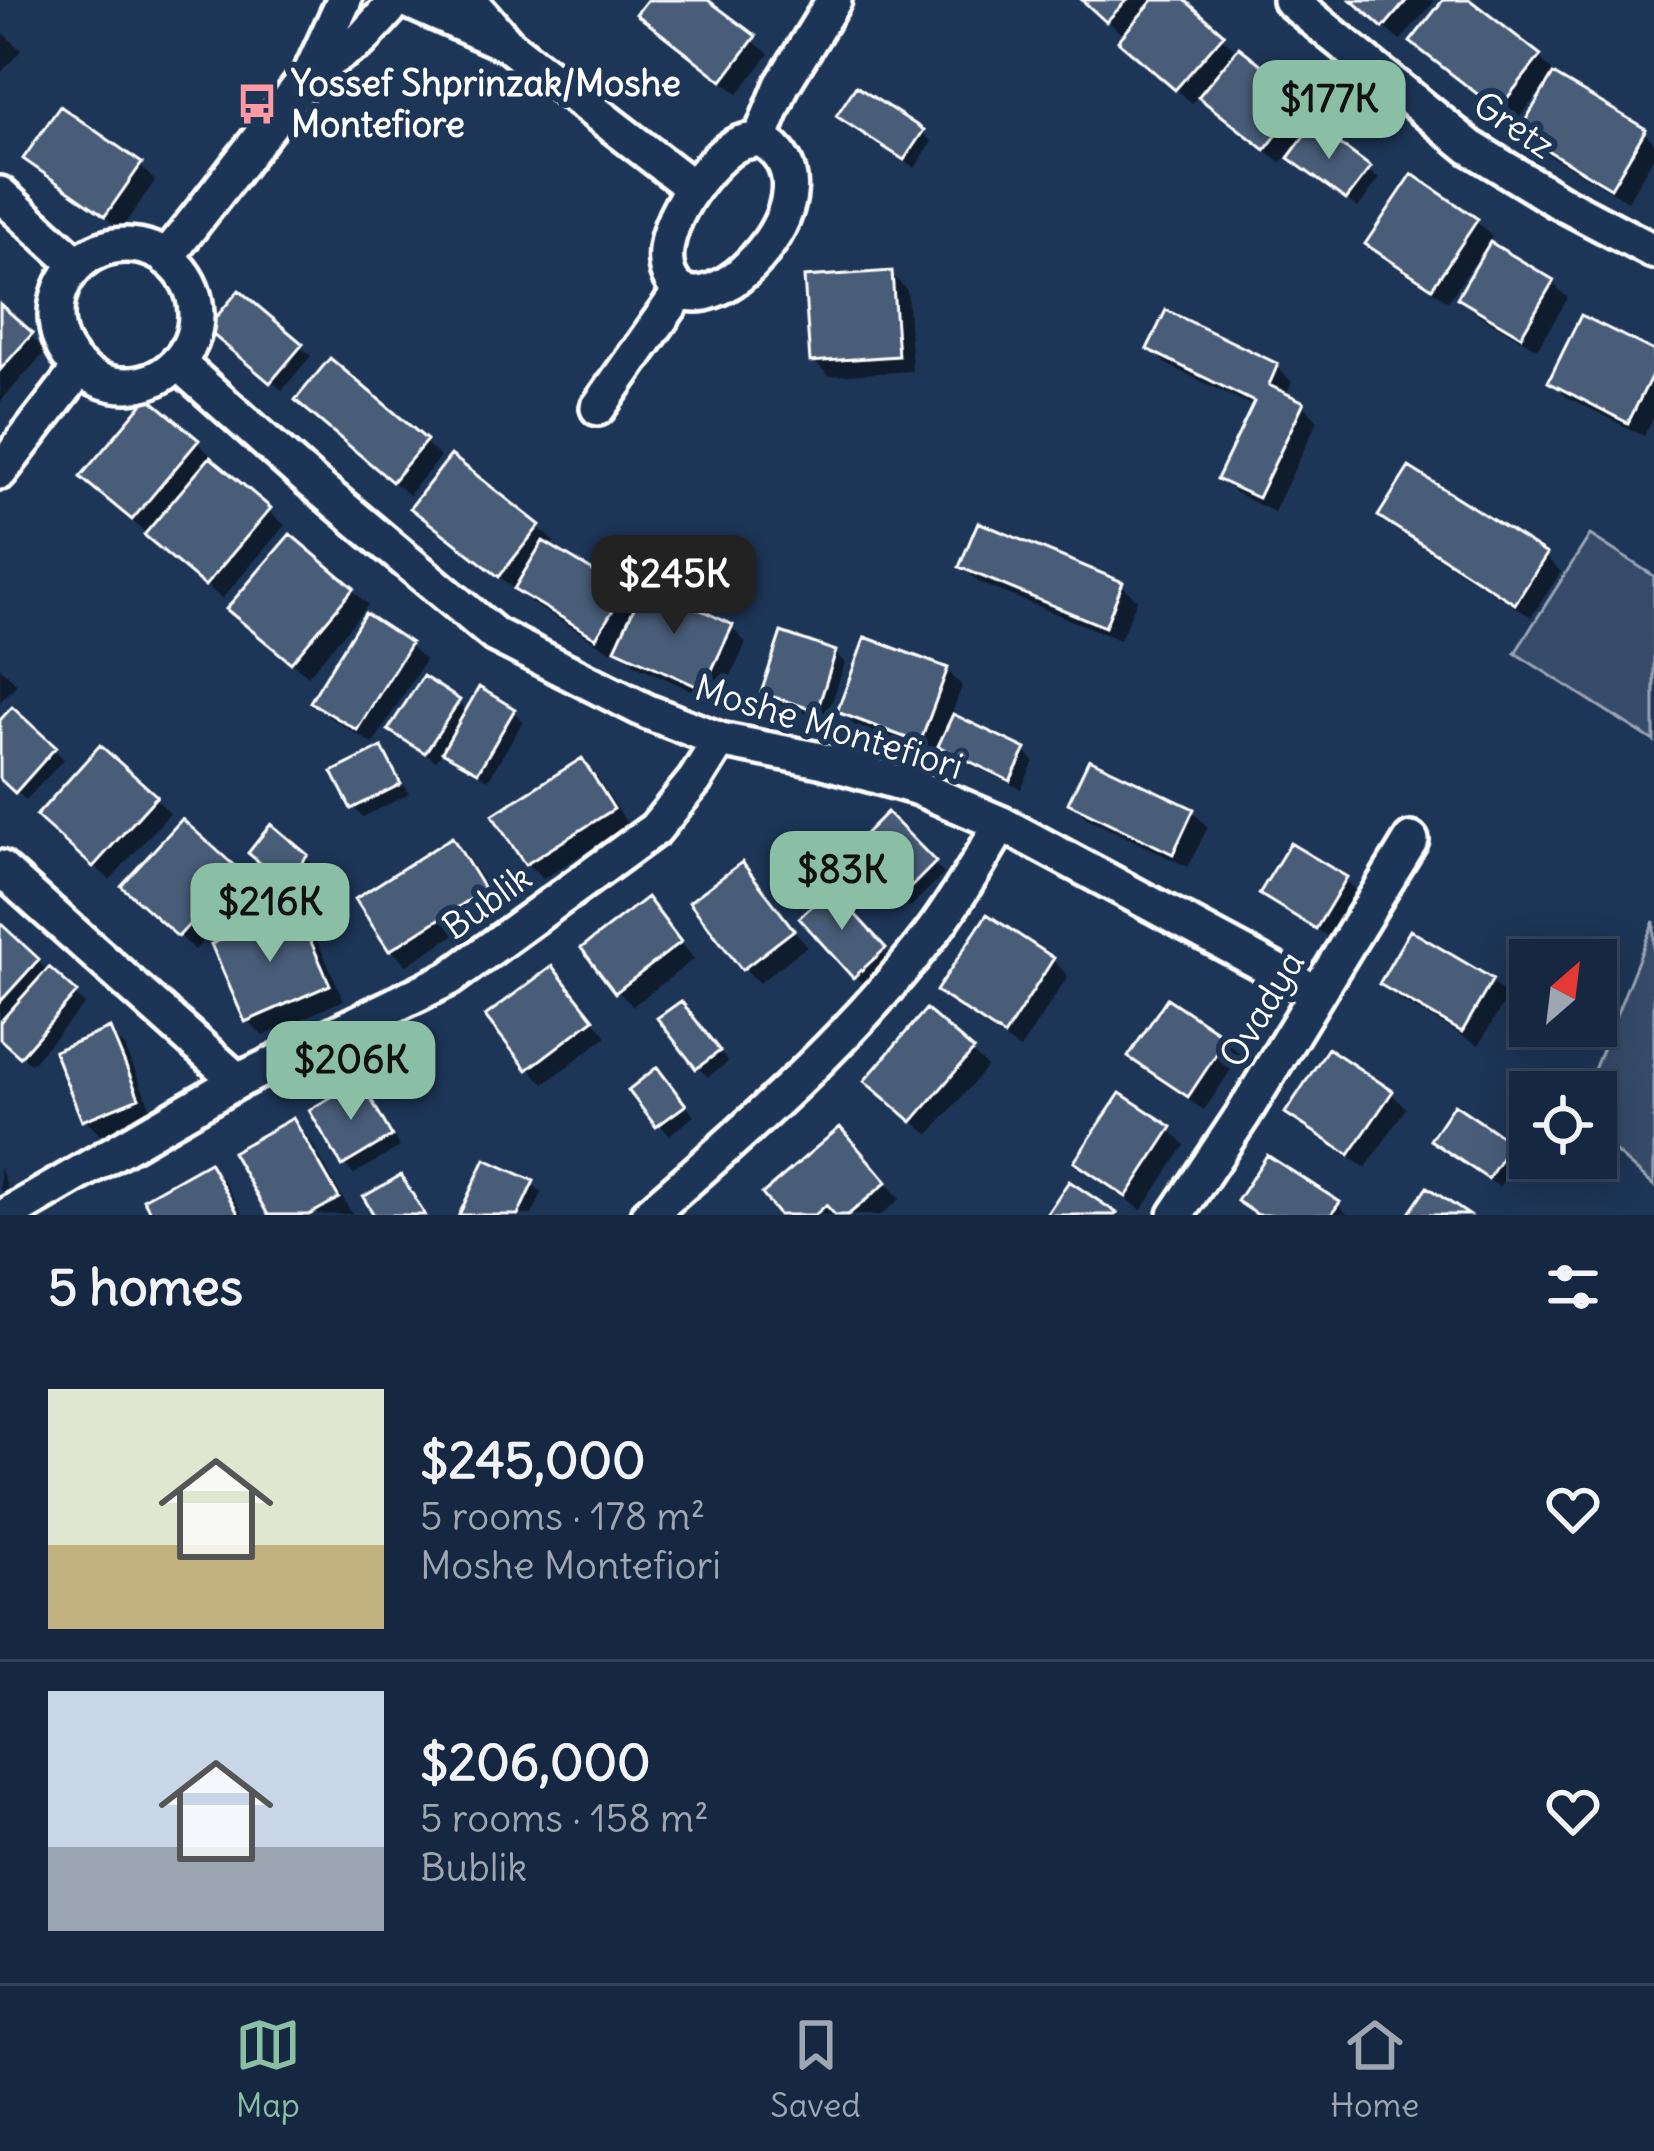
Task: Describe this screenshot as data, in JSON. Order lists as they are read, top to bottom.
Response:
{
  "streets": {
    "street": [
      "Gretz",
      "Moshe Montefiori",
      "Bublik",
      "Ovadya"
    ]
  },
  "crossings": [
    ["Moshe Montefiori", "Bublik"],
    ["Moshe Montefiori", "Ovadya"]
  ],
  "places": {
    "bus stop": ["Yossef Shprinzak/Moshe Montefiore"]
  },
  "north": "top right",
  "page": {
    "price": [
      "$177K",
      "$245K",
      "$83K",
      "$216K",
      "$206K"
    ],
    "heading": "5 homes",
    "list": [
      {
        "name": "$245,000",
        "note": "5 rooms · 178 m² · Moshe Montefiori"
      },
      {
        "name": "$206,000",
        "note": "5 rooms · 158 m² · Bublik"
      }
    ],
    "tabs": ["Map", "Saved", "Home"]
  }
}
